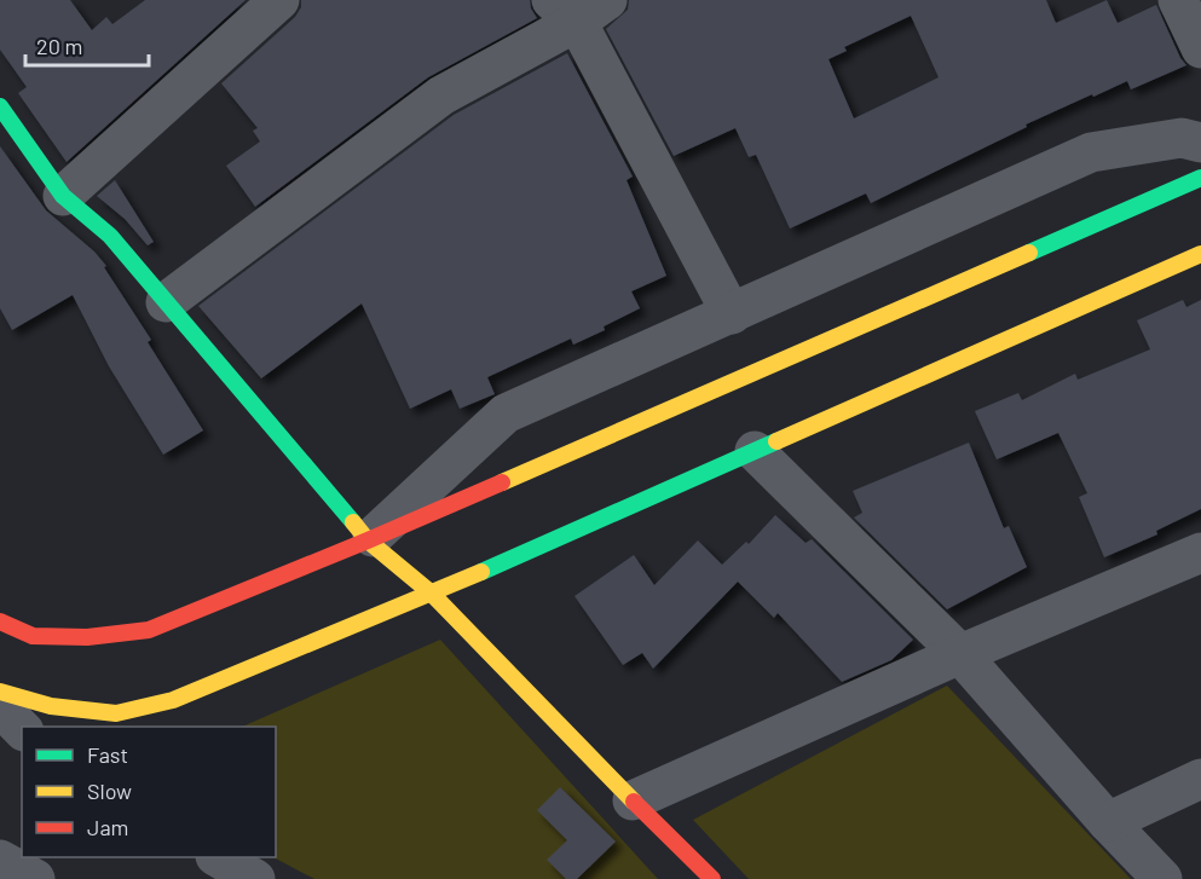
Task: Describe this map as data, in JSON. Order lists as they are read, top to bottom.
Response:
{
  "legend": ["Fast", "Slow", "Jam"],
  "scale_bar": "20 m"
}
